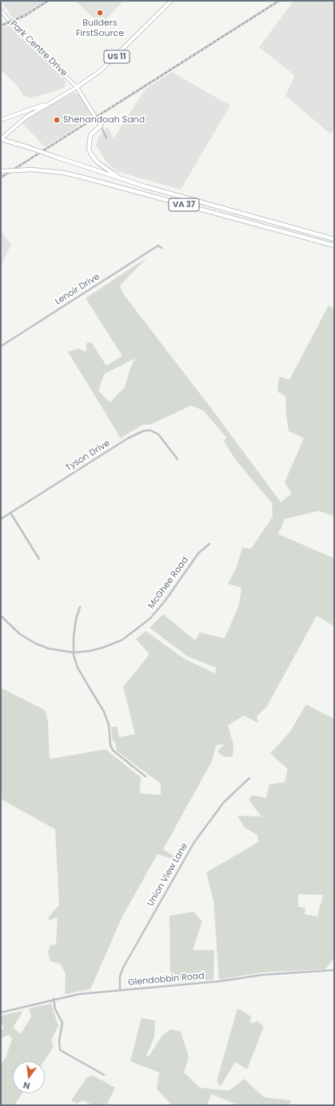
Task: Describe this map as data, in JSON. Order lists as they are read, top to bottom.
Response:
{
  "streets": {
    "highway": ["VA 37"],
    "main road": ["US 11"],
    "street": [
      "Park Centre Drive",
      "Lenoir Drive",
      "Tyson Drive",
      "McGhee Road",
      "Union View Lane",
      "Glendobbin Road"
    ]
  },
  "crossings": [
    ["Park Centre Drive", "US 11"],
    ["US 11", "VA 37"],
    ["Union View Lane", "Glendobbin Road"]
  ],
  "places": ["Builders FirstSource", "Shenandoah Sand"],
  "north": "bottom"
}
